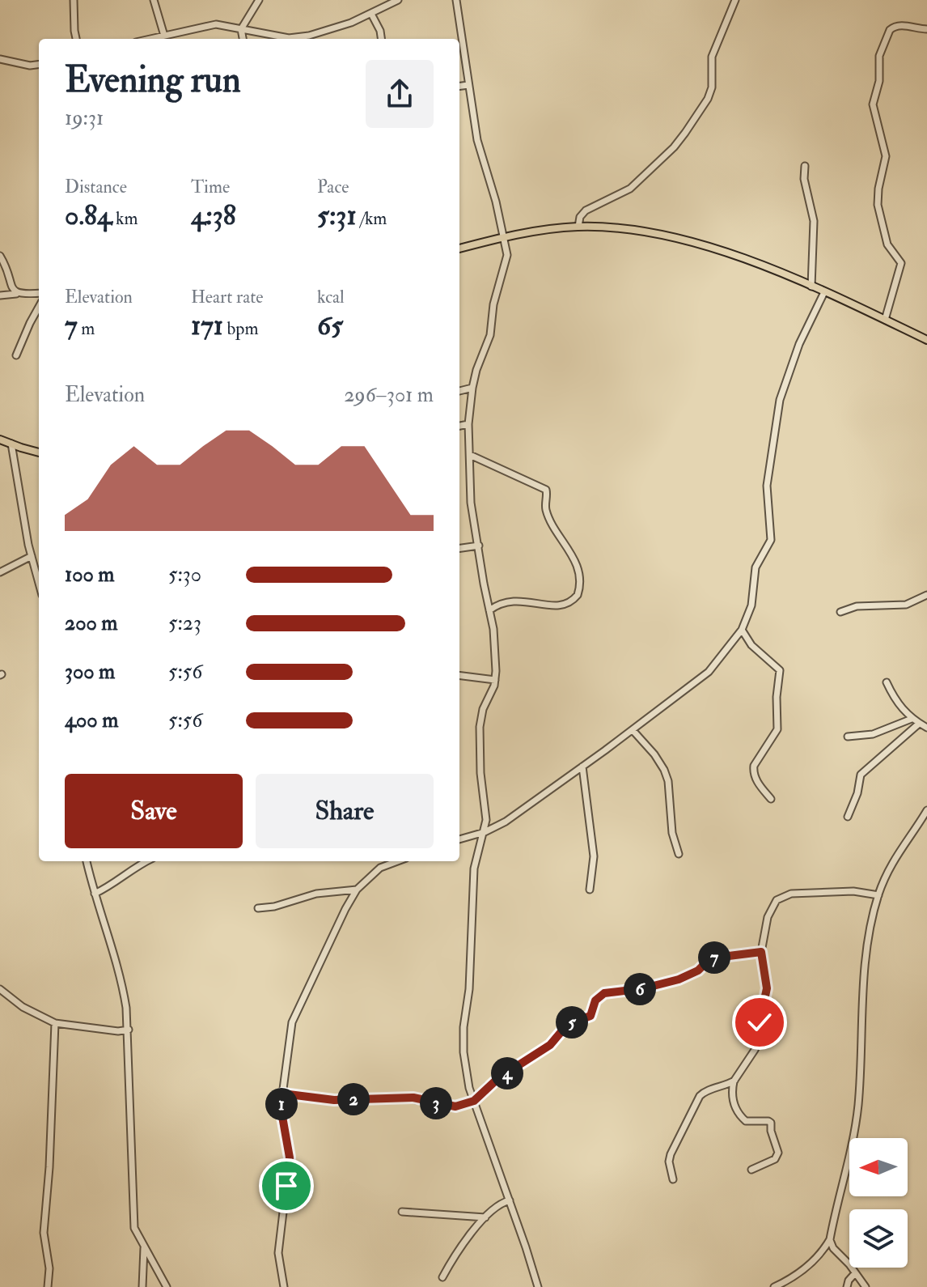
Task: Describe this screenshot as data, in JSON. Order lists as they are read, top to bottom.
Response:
{
  "north": "left",
  "page": {
    "heading": ["Evening run", "19:31"],
    "stats": [
      ["Distance", "0.84 km"],
      ["Time", "4:38"],
      ["Pace", "5:31 /km"],
      ["Elevation", "7 m"],
      ["Heart rate", "171 bpm"],
      ["kcal", "65"]
    ],
    "chart": ["Elevation", "296–301 m"],
    "list": [
      {
        "name": "100 m",
        "note": "5:30"
      },
      {
        "name": "200 m",
        "note": "5:23"
      },
      {
        "name": "300 m",
        "note": "5:56"
      },
      {
        "name": "400 m",
        "note": "5:56"
      }
    ],
    "buttons": ["Save", "Share"],
    "pins": [
      "7",
      "6",
      "5",
      "4",
      "2",
      "3",
      "1"
    ]
  }
}
